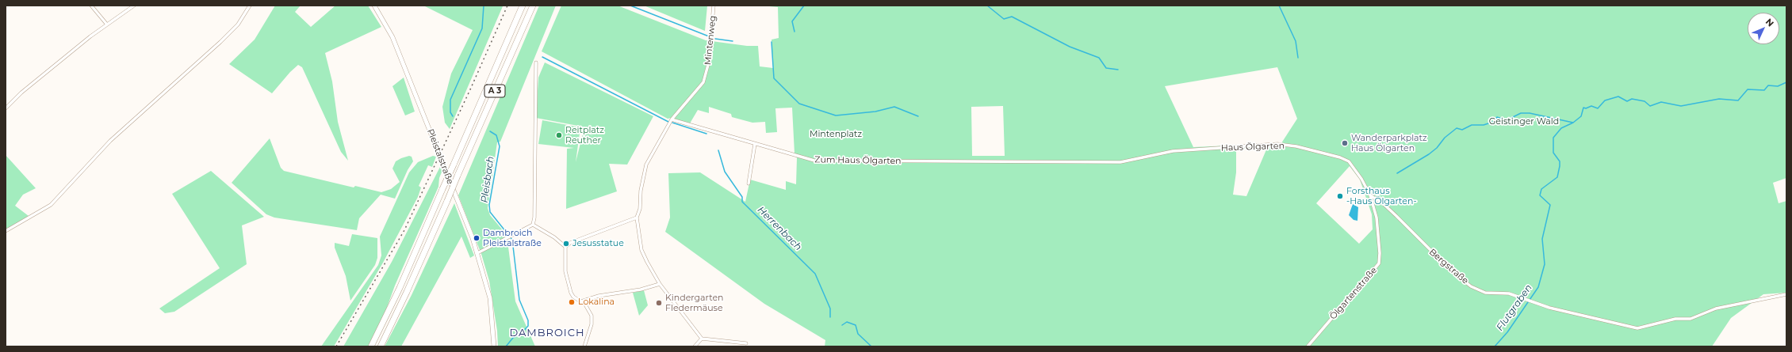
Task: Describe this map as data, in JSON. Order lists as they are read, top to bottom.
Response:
{
  "streets": {
    "highway": ["A 3"],
    "main road": ["Pleistalstraße"],
    "street": [
      "Mintenweg",
      "Haus Ölgarten",
      "Zum Haus Ölgarten",
      "Bergstraße",
      "Ölgartenstraße"
    ]
  },
  "crossings": [
    ["Mintenweg", "Zum Haus Ölgarten"],
    ["Haus Ölgarten", "Zum Haus Ölgarten"],
    ["Haus Ölgarten", "Bergstraße"],
    ["Haus Ölgarten", "Ölgartenstraße"],
    ["Bergstraße", "Ölgartenstraße"]
  ],
  "districts": ["DAMBROICH"],
  "water": ["Pleisbach", "Herrenbach", "Flutgraben"],
  "parks": ["Geistinger Wald", "Mintenplatz"],
  "places": [
    "Reitplatz Reuther",
    "Wanderparkplatz Haus Ölgarten",
    "Forsthaus -Haus Ölgarten-",
    "Dambroich Pleistalstraße",
    "Jesusstatue",
    "Lokalina",
    "Kindergarten Fledermäuse"
  ],
  "north": "top right"
}
